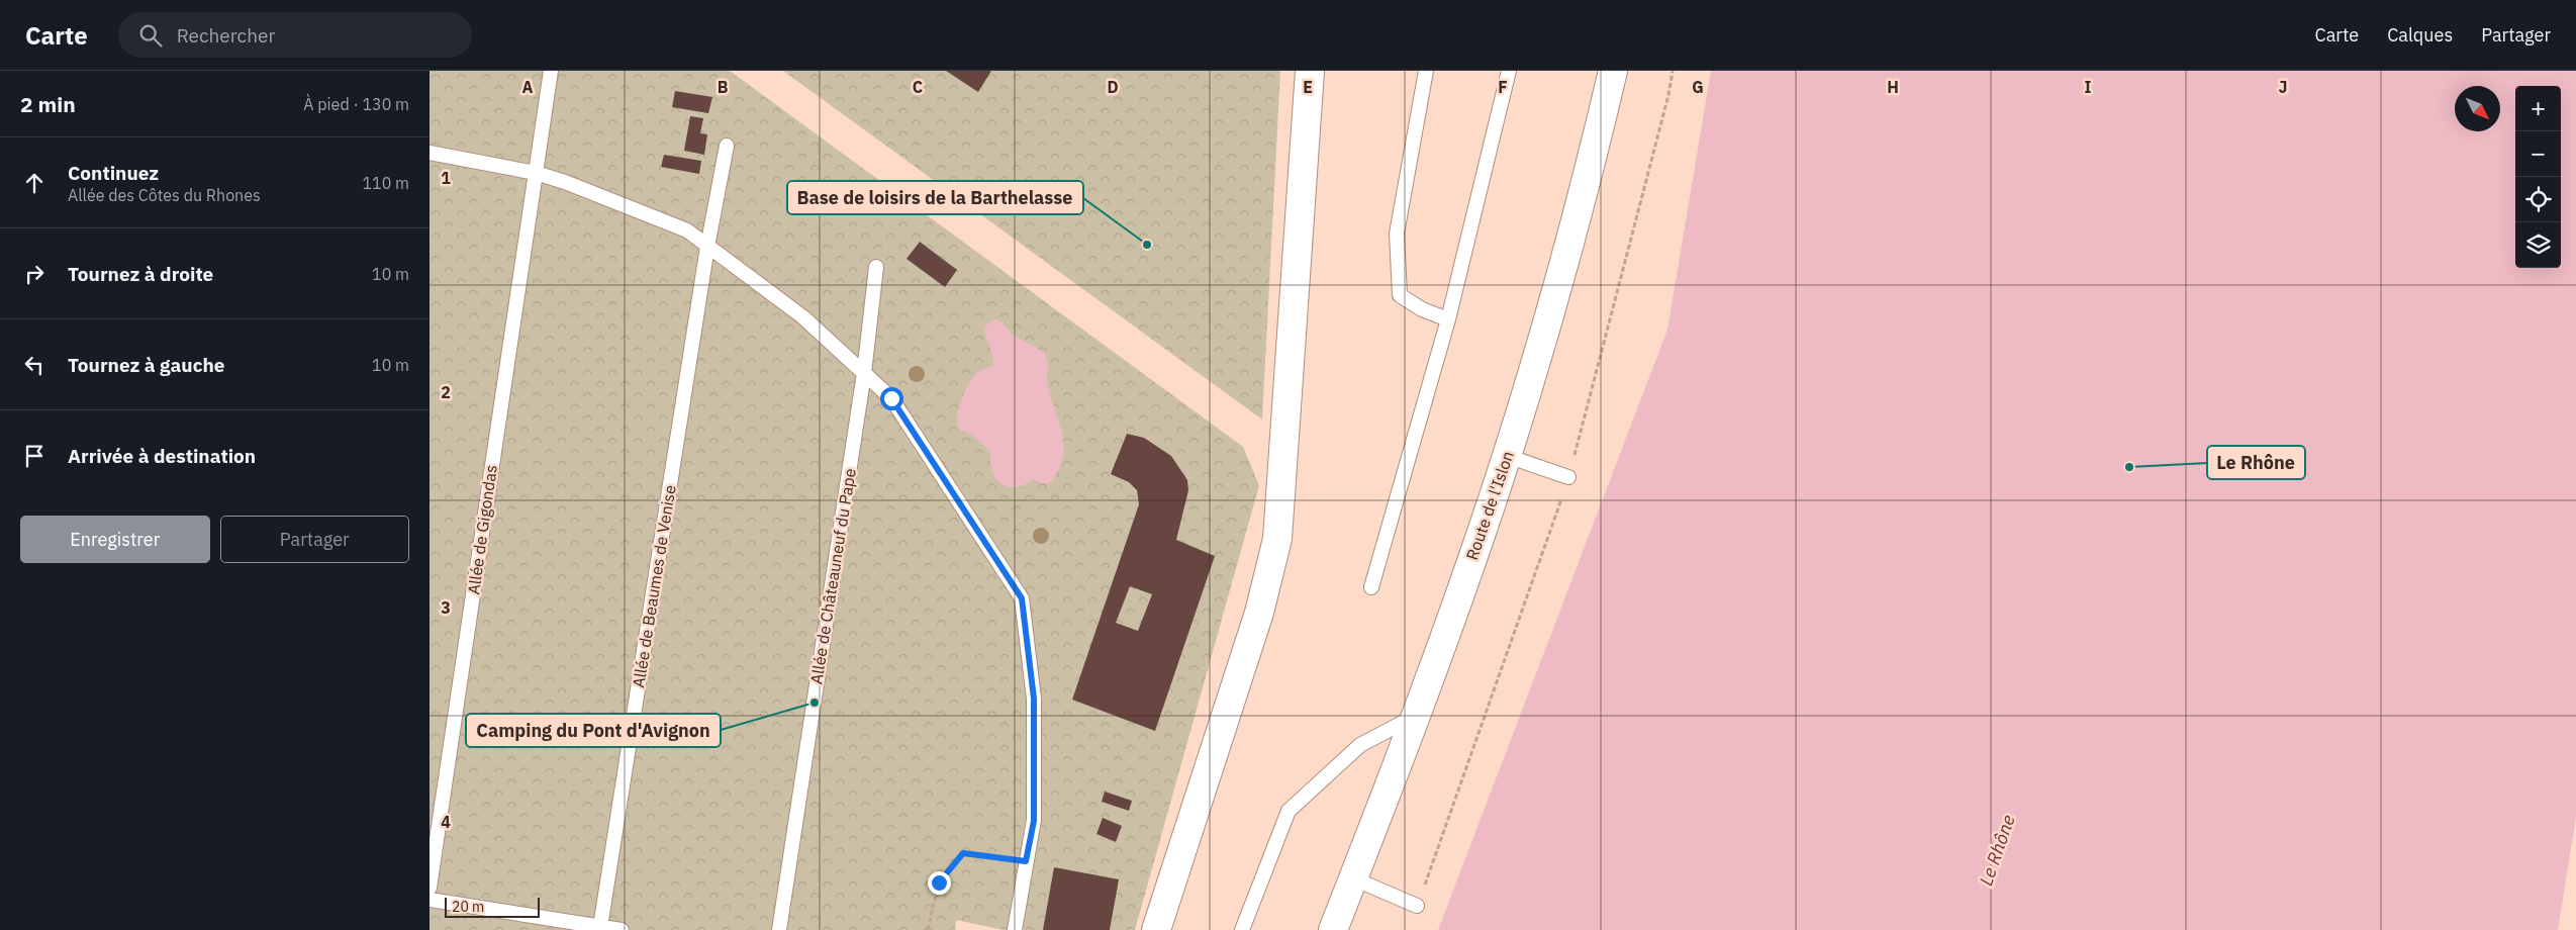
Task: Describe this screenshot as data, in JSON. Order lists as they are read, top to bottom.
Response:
{
  "streets": {
    "street": ["Route de l'Islon"],
    "lane": ["Allée de Gigondas", "Allée de Châteauneuf du Pape", "Allée de Beaumes de Venise"]
  },
  "water": ["Le Rhône"],
  "places": ["Base de loisirs de la Barthelasse", "Le Rhône", "Camping du Pont d'Avignon"],
  "scale_bar": "20 m",
  "north": "bottom right",
  "page": {
    "header": "Carte",
    "search": "Rechercher",
    "nav": ["Carte", "Calques", "Partager"],
    "heading": ["2 min", "À pied · 130 m"],
    "map_buttons": ["+", "−"],
    "list": [
      ["Continuez", "Allée des Côtes du Rhones", "110 m"],
      ["Tournez à droite", "10 m"],
      ["Tournez à gauche", "10 m"],
      "Arrivée à destination"
    ],
    "buttons": ["Enregistrer", "Partager"],
    "scale": "20 m"
  },
  "grid": {
    "columns": [
      "A",
      "B",
      "C",
      "D",
      "E",
      "F",
      "G",
      "H",
      "I",
      "J"
    ],
    "rows": [
      "1",
      "2",
      "3",
      "4"
    ]
  }
}
